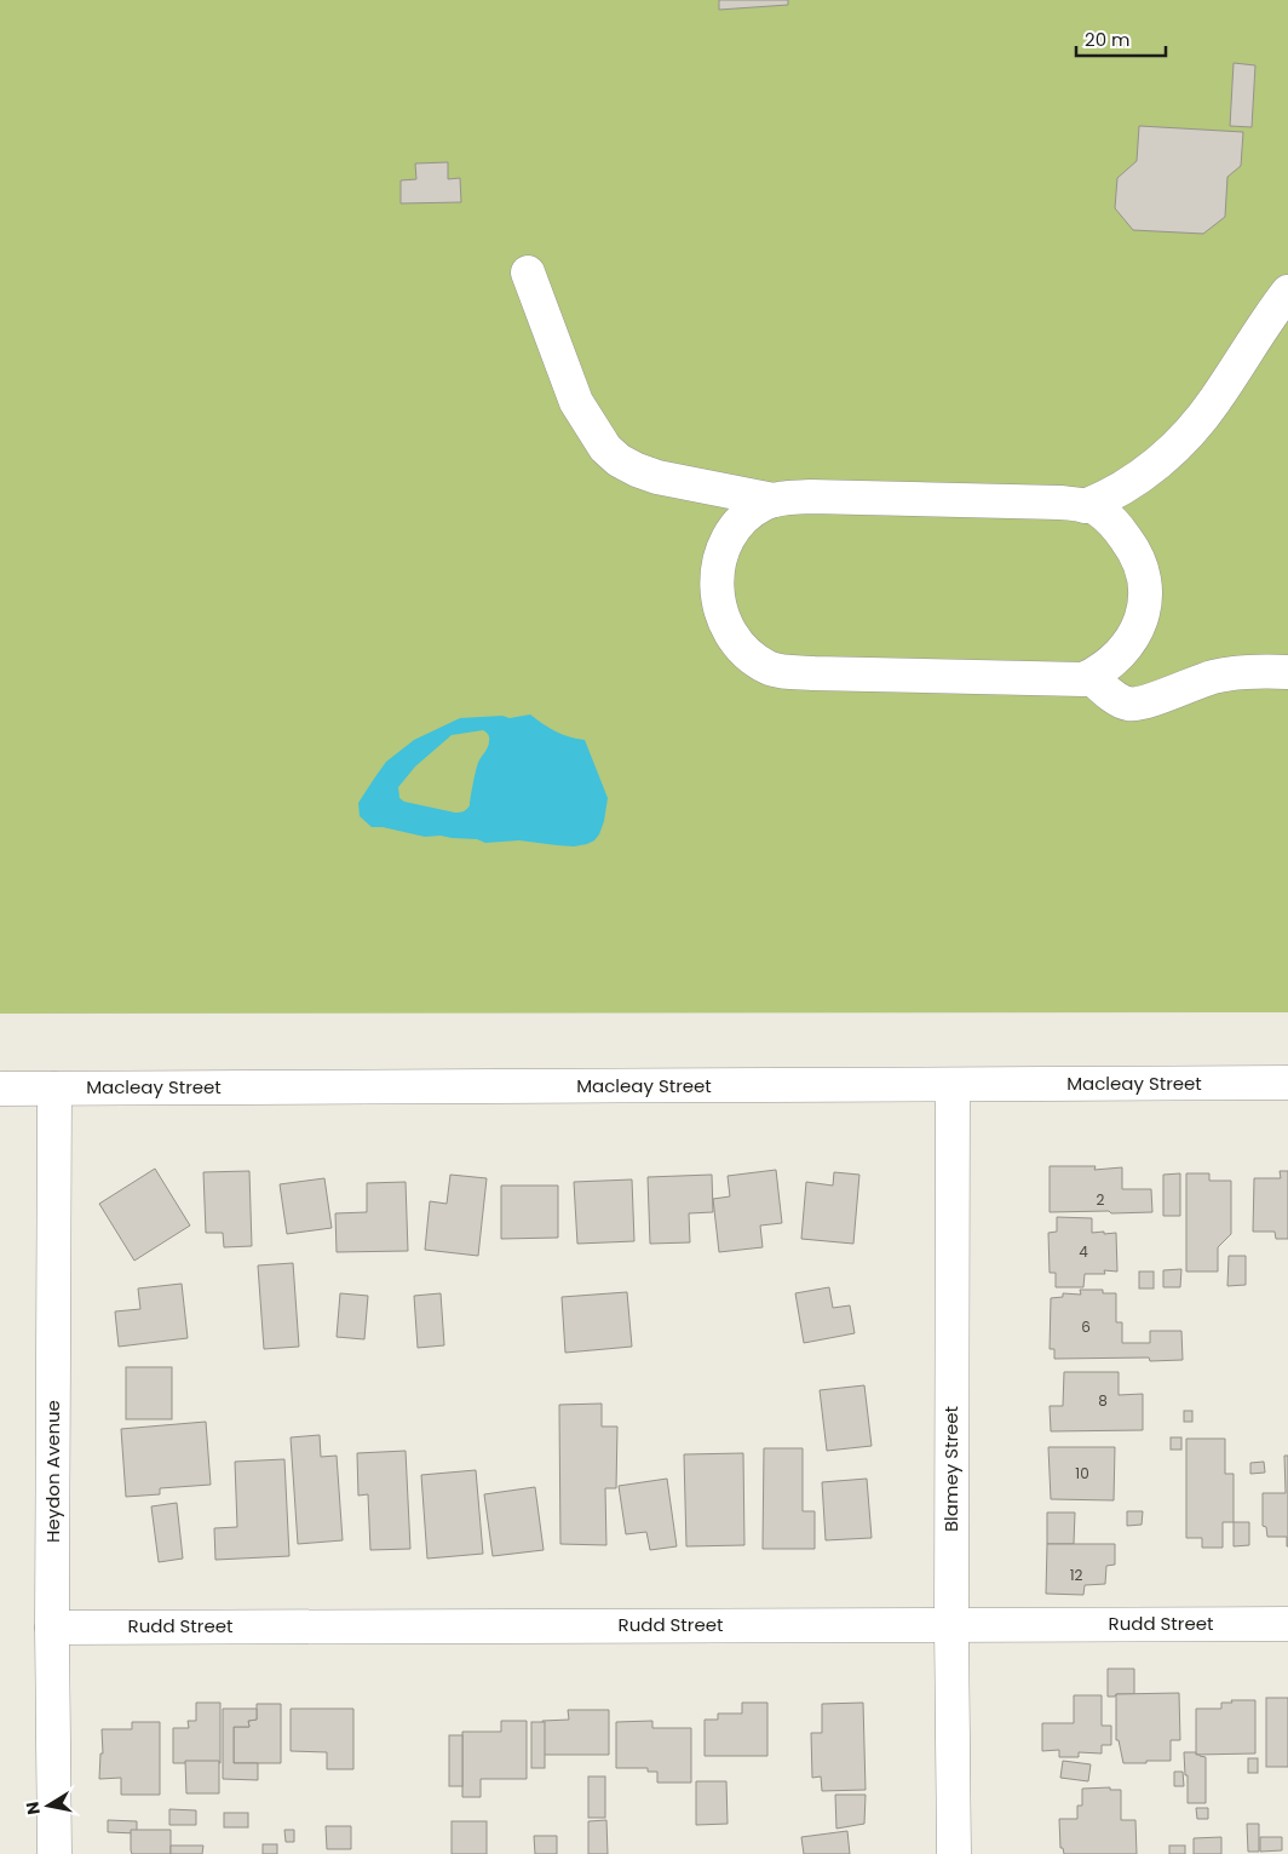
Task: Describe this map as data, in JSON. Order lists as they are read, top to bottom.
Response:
{
  "streets": {
    "street": [
      "Macleay Street",
      "Blamey Street",
      "Heydon Avenue",
      "Rudd Street"
    ]
  },
  "crossings": [
    ["Macleay Street", "Blamey Street"],
    ["Macleay Street", "Heydon Avenue"],
    ["Blamey Street", "Rudd Street"],
    ["Heydon Avenue", "Rudd Street"]
  ],
  "house_numbers": [
    "2",
    "4",
    "6",
    "8",
    "10",
    "12"
  ],
  "scale_bar": "20 m",
  "north": "left"
}
